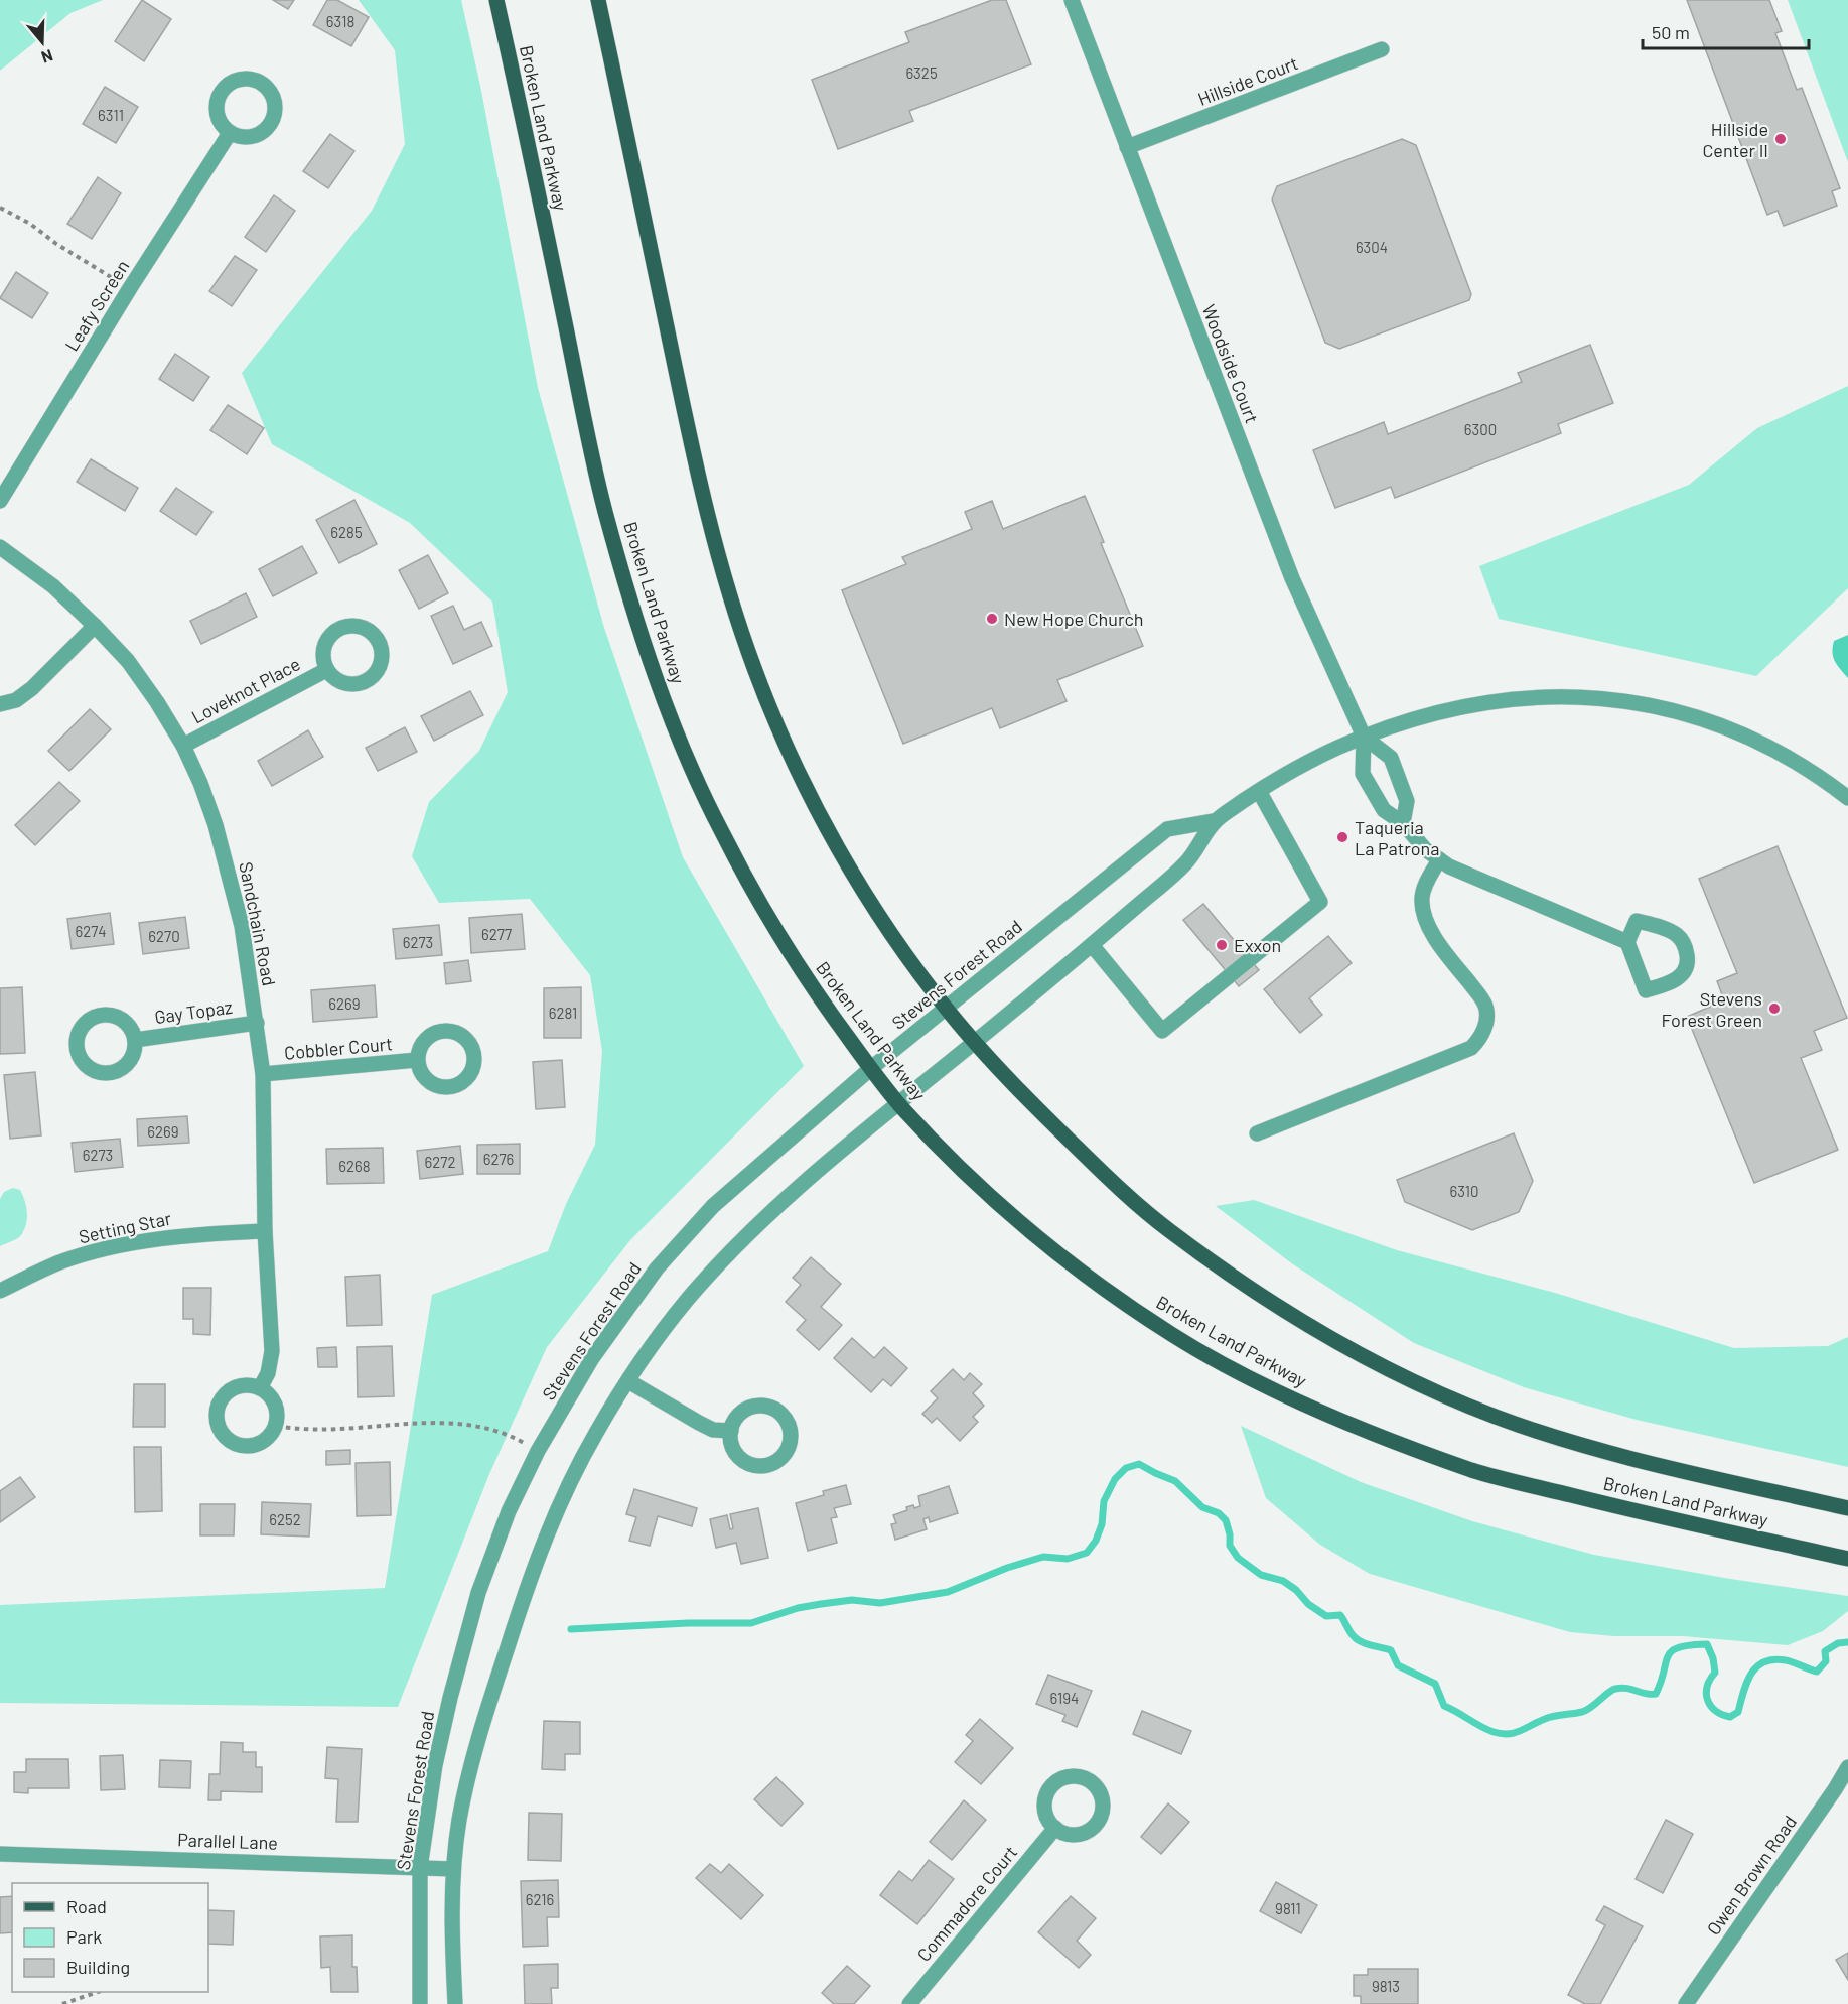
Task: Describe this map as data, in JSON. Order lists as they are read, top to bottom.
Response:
{
  "streets": {
    "main road": ["Broken Land Parkway"],
    "street": [
      "Hillside Court",
      "Leafy Screen",
      "Woodside Court",
      "Loveknot Place",
      "Sandchain Road",
      "Stevens Forest Road",
      "Gay Topaz",
      "Cobbler Court",
      "Setting Star",
      "Parallel Lane",
      "Owen Brown Road",
      "Commadore Court"
    ]
  },
  "crossings": [
    ["Hillside Court", "Woodside Court"],
    ["Broken Land Parkway", "Stevens Forest Road"],
    ["Woodside Court", "Stevens Forest Road"],
    ["Loveknot Place", "Sandchain Road"],
    ["Sandchain Road", "Gay Topaz"],
    ["Sandchain Road", "Cobbler Court"],
    ["Sandchain Road", "Setting Star"],
    ["Stevens Forest Road", "Parallel Lane"]
  ],
  "places": [
    "Hillside Center II",
    "New Hope Church",
    "Taqueria La Patrona",
    "Exxon",
    "Stevens Forest Green"
  ],
  "house_numbers": [
    "6318",
    "6325",
    "6311",
    "6304",
    "6300",
    "6285",
    "6274",
    "6277",
    "6270",
    "6273",
    "6269",
    "6281",
    "6269",
    "6273",
    "6276",
    "6272",
    "6268",
    "6310",
    "6252",
    "6194",
    "6216",
    "9811",
    "9813"
  ],
  "legend": ["Road", "Park", "Building"],
  "scale_bar": "50 m",
  "north": "bottom"
}
